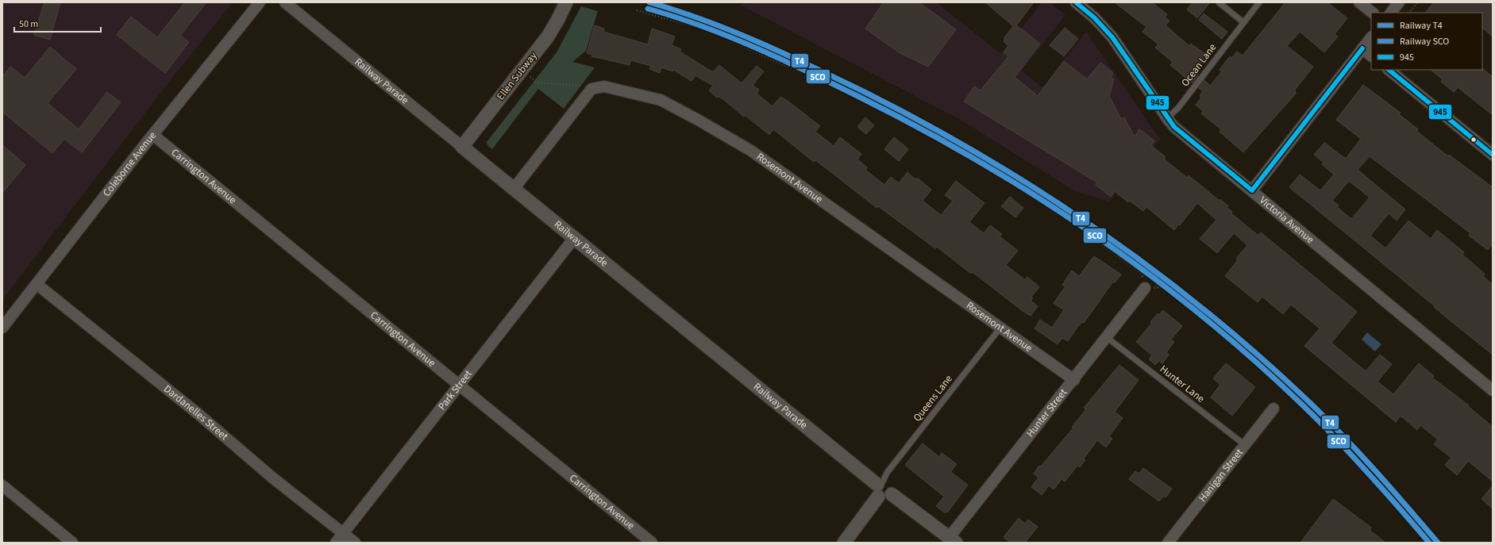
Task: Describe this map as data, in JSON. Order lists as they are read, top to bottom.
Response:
{
  "streets": {
    "street": [
      "Ellen Subway",
      "Railway Parade",
      "Coleborne Avenue",
      "Carrington Avenue",
      "Rosemont Avenue",
      "Victoria Avenue",
      "Park Street",
      "Dardanelles Street",
      "Hunter Street",
      "Hanigan Street"
    ],
    "lane": ["Ocean Lane", "Hunter Lane", "Queens Lane"]
  },
  "crossings": [
    ["Ocean Lane", "Victoria Avenue"],
    ["Ellen Subway", "Railway Parade"],
    ["Railway Parade", "Rosemont Avenue"],
    ["Railway Parade", "Park Street"],
    ["Railway Parade", "Queens Lane"],
    ["Railway Parade", "Hunter Street"],
    ["Coleborne Avenue", "Carrington Avenue"],
    ["Coleborne Avenue", "Dardanelles Street"],
    ["Carrington Avenue", "Park Street"],
    ["Rosemont Avenue", "Queens Lane"],
    ["Rosemont Avenue", "Hunter Street"],
    ["Hunter Lane", "Hunter Street"],
    ["Hunter Lane", "Hanigan Street"],
    ["Park Street", "Dardanelles Street"]
  ],
  "lines": ["rail line T4", "transit line 945", "rail line SCO"],
  "legend": ["Railway T4", "Railway SCO", "945"],
  "scale_bar": "50 m"
}
